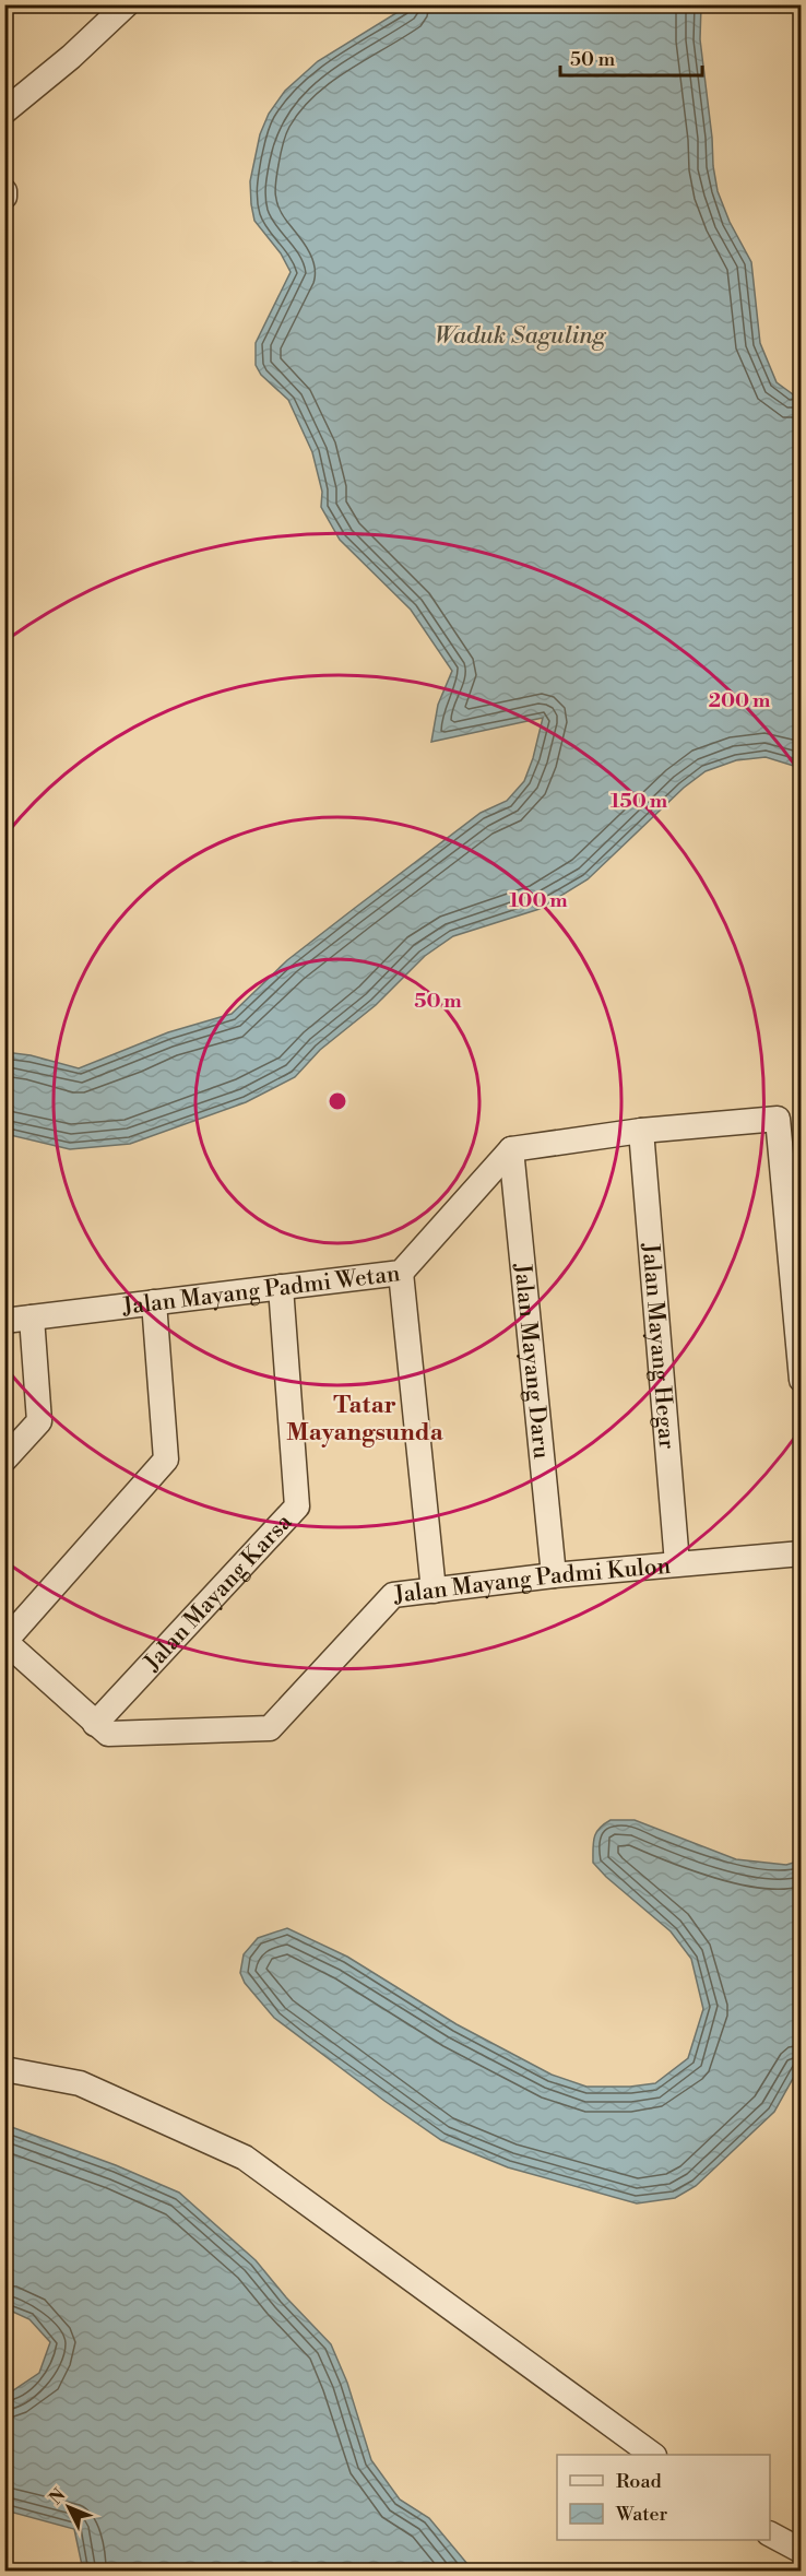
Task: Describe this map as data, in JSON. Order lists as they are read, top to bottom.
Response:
{
  "streets": {
    "street": [
      "Jalan Mayang Padmi Wetan",
      "Jalan Mayang Hegar",
      "Jalan Mayang Daru",
      "Jalan Mayang Padmi Kulon",
      "Jalan Mayang Karsa"
    ]
  },
  "crossings": [
    ["Jalan Mayang Padmi Wetan", "Jalan Mayang Daru"],
    ["Jalan Mayang Padmi Wetan", "Jalan Mayang Karsa"],
    ["Jalan Mayang Hegar", "Jalan Mayang Padmi Kulon"],
    ["Jalan Mayang Daru", "Jalan Mayang Padmi Kulon"],
    ["Jalan Mayang Padmi Kulon", "Jalan Mayang Karsa"]
  ],
  "districts": ["Tatar Mayangsunda"],
  "water": ["Waduk Saguling"],
  "legend": ["Road", "Water"],
  "scale_bar": "50 m",
  "north": "top left",
  "rings": [
    "200 m",
    "150 m",
    "100 m",
    "50 m"
  ]
}
